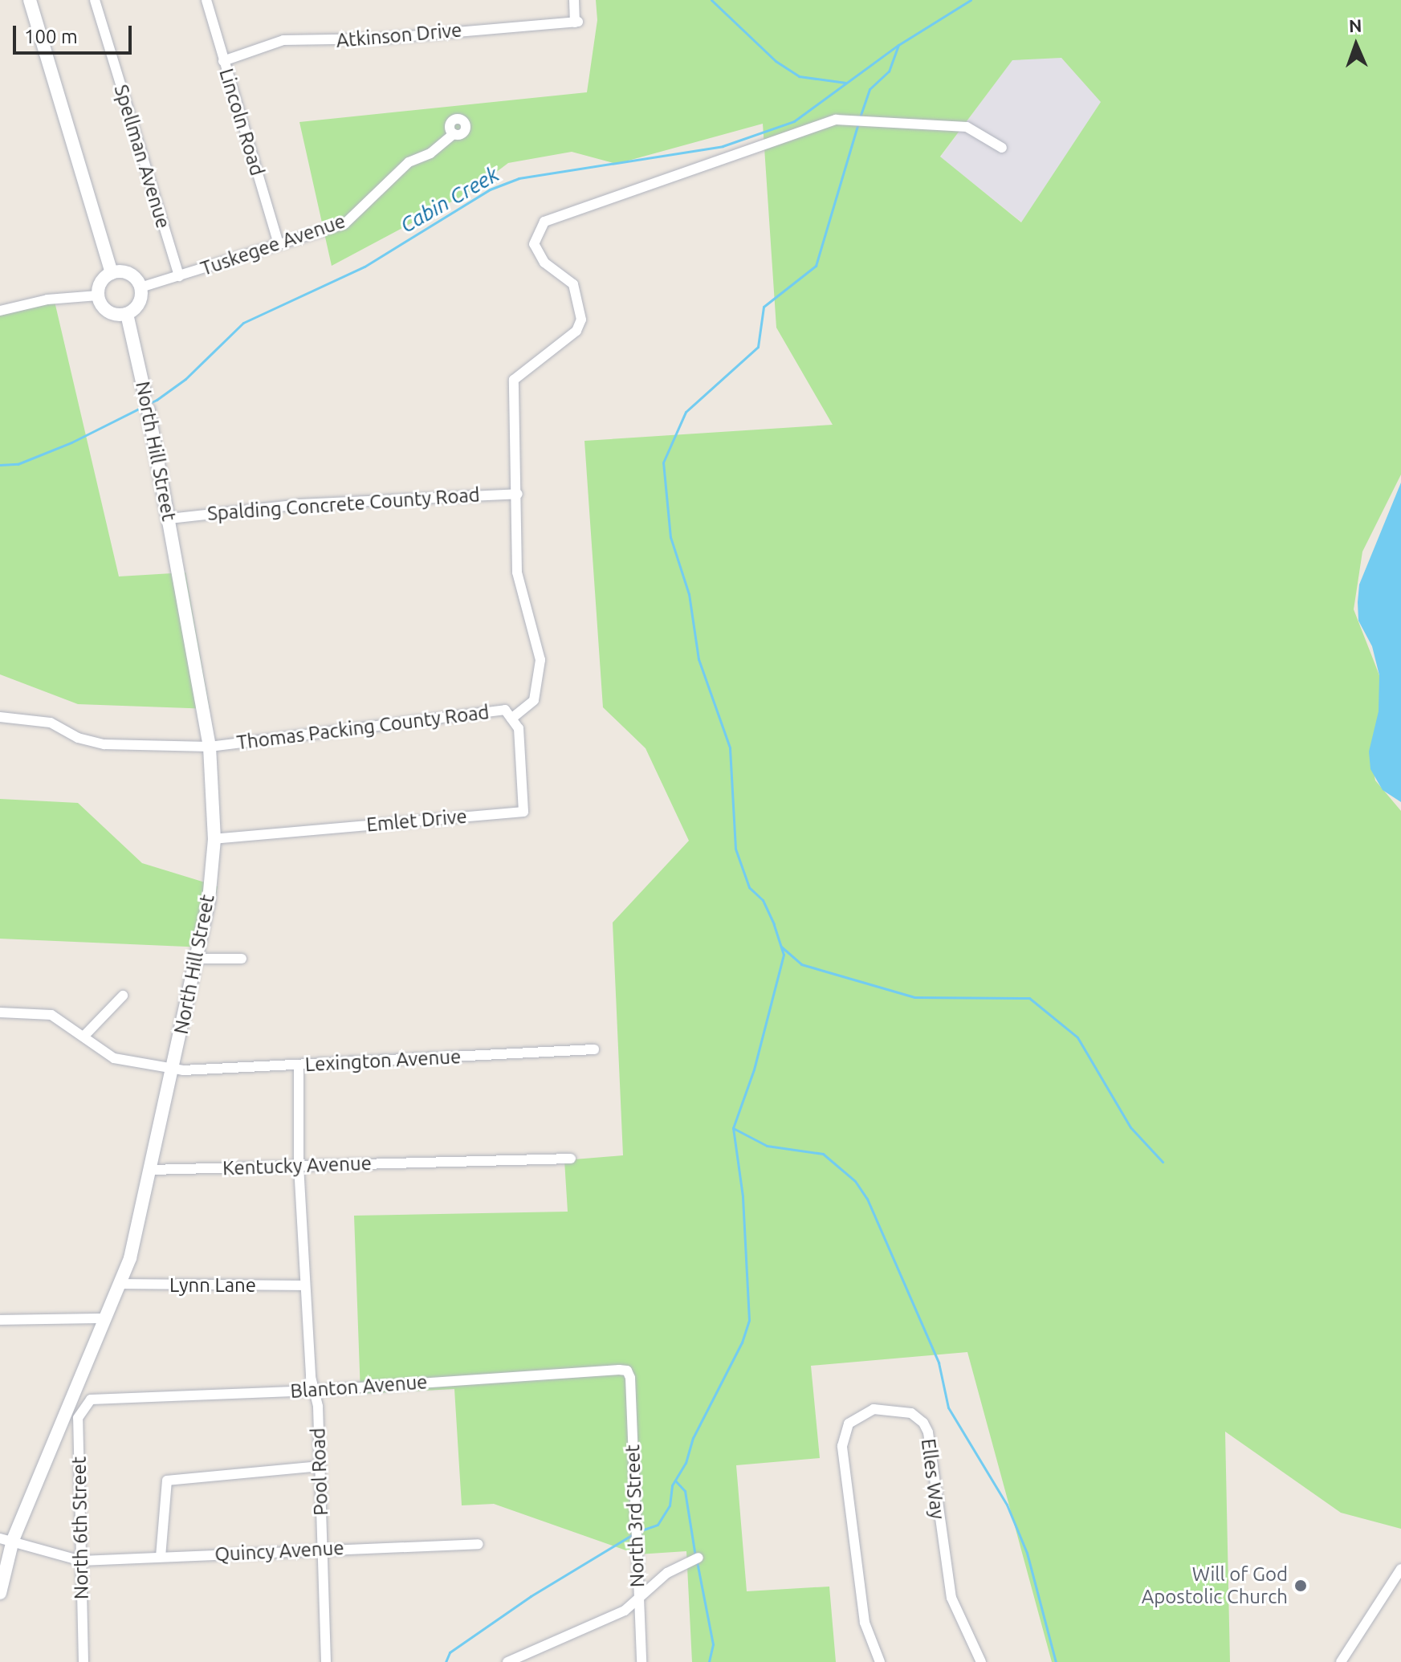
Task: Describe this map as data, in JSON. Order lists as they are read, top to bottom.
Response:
{
  "streets": {
    "street": [
      "Atkinson Drive",
      "Lincoln Road",
      "Spellman Avenue",
      "Tuskegee Avenue",
      "North Hill Street",
      "Spalding Concrete County Road",
      "Thomas Packing County Road",
      "Emlet Drive",
      "Lexington Avenue",
      "Kentucky Avenue",
      "Lynn Lane",
      "Blanton Avenue",
      "Pool Road",
      "Elles Way",
      "North 3rd Street",
      "North 6th Street",
      "Quincy Avenue"
    ]
  },
  "crossings": [
    ["Atkinson Drive", "Lincoln Road"],
    ["Lincoln Road", "Tuskegee Avenue"],
    ["Spellman Avenue", "Tuskegee Avenue"],
    ["Tuskegee Avenue", "North Hill Street"],
    ["North Hill Street", "Spalding Concrete County Road"],
    ["North Hill Street", "Thomas Packing County Road"],
    ["North Hill Street", "Emlet Drive"],
    ["North Hill Street", "Lexington Avenue"],
    ["North Hill Street", "Kentucky Avenue"],
    ["North Hill Street", "Lynn Lane"],
    ["North Hill Street", "Quincy Avenue"],
    ["Thomas Packing County Road", "Emlet Drive"],
    ["Lexington Avenue", "Pool Road"],
    ["Kentucky Avenue", "Pool Road"],
    ["Lynn Lane", "Pool Road"],
    ["Blanton Avenue", "Pool Road"],
    ["Blanton Avenue", "North 3rd Street"],
    ["Blanton Avenue", "North 6th Street"],
    ["Pool Road", "Quincy Avenue"],
    ["North 6th Street", "Quincy Avenue"]
  ],
  "water": ["Cabin Creek"],
  "places": ["Will of God Apostolic Church"],
  "scale_bar": "100 m",
  "north": "top"
}
